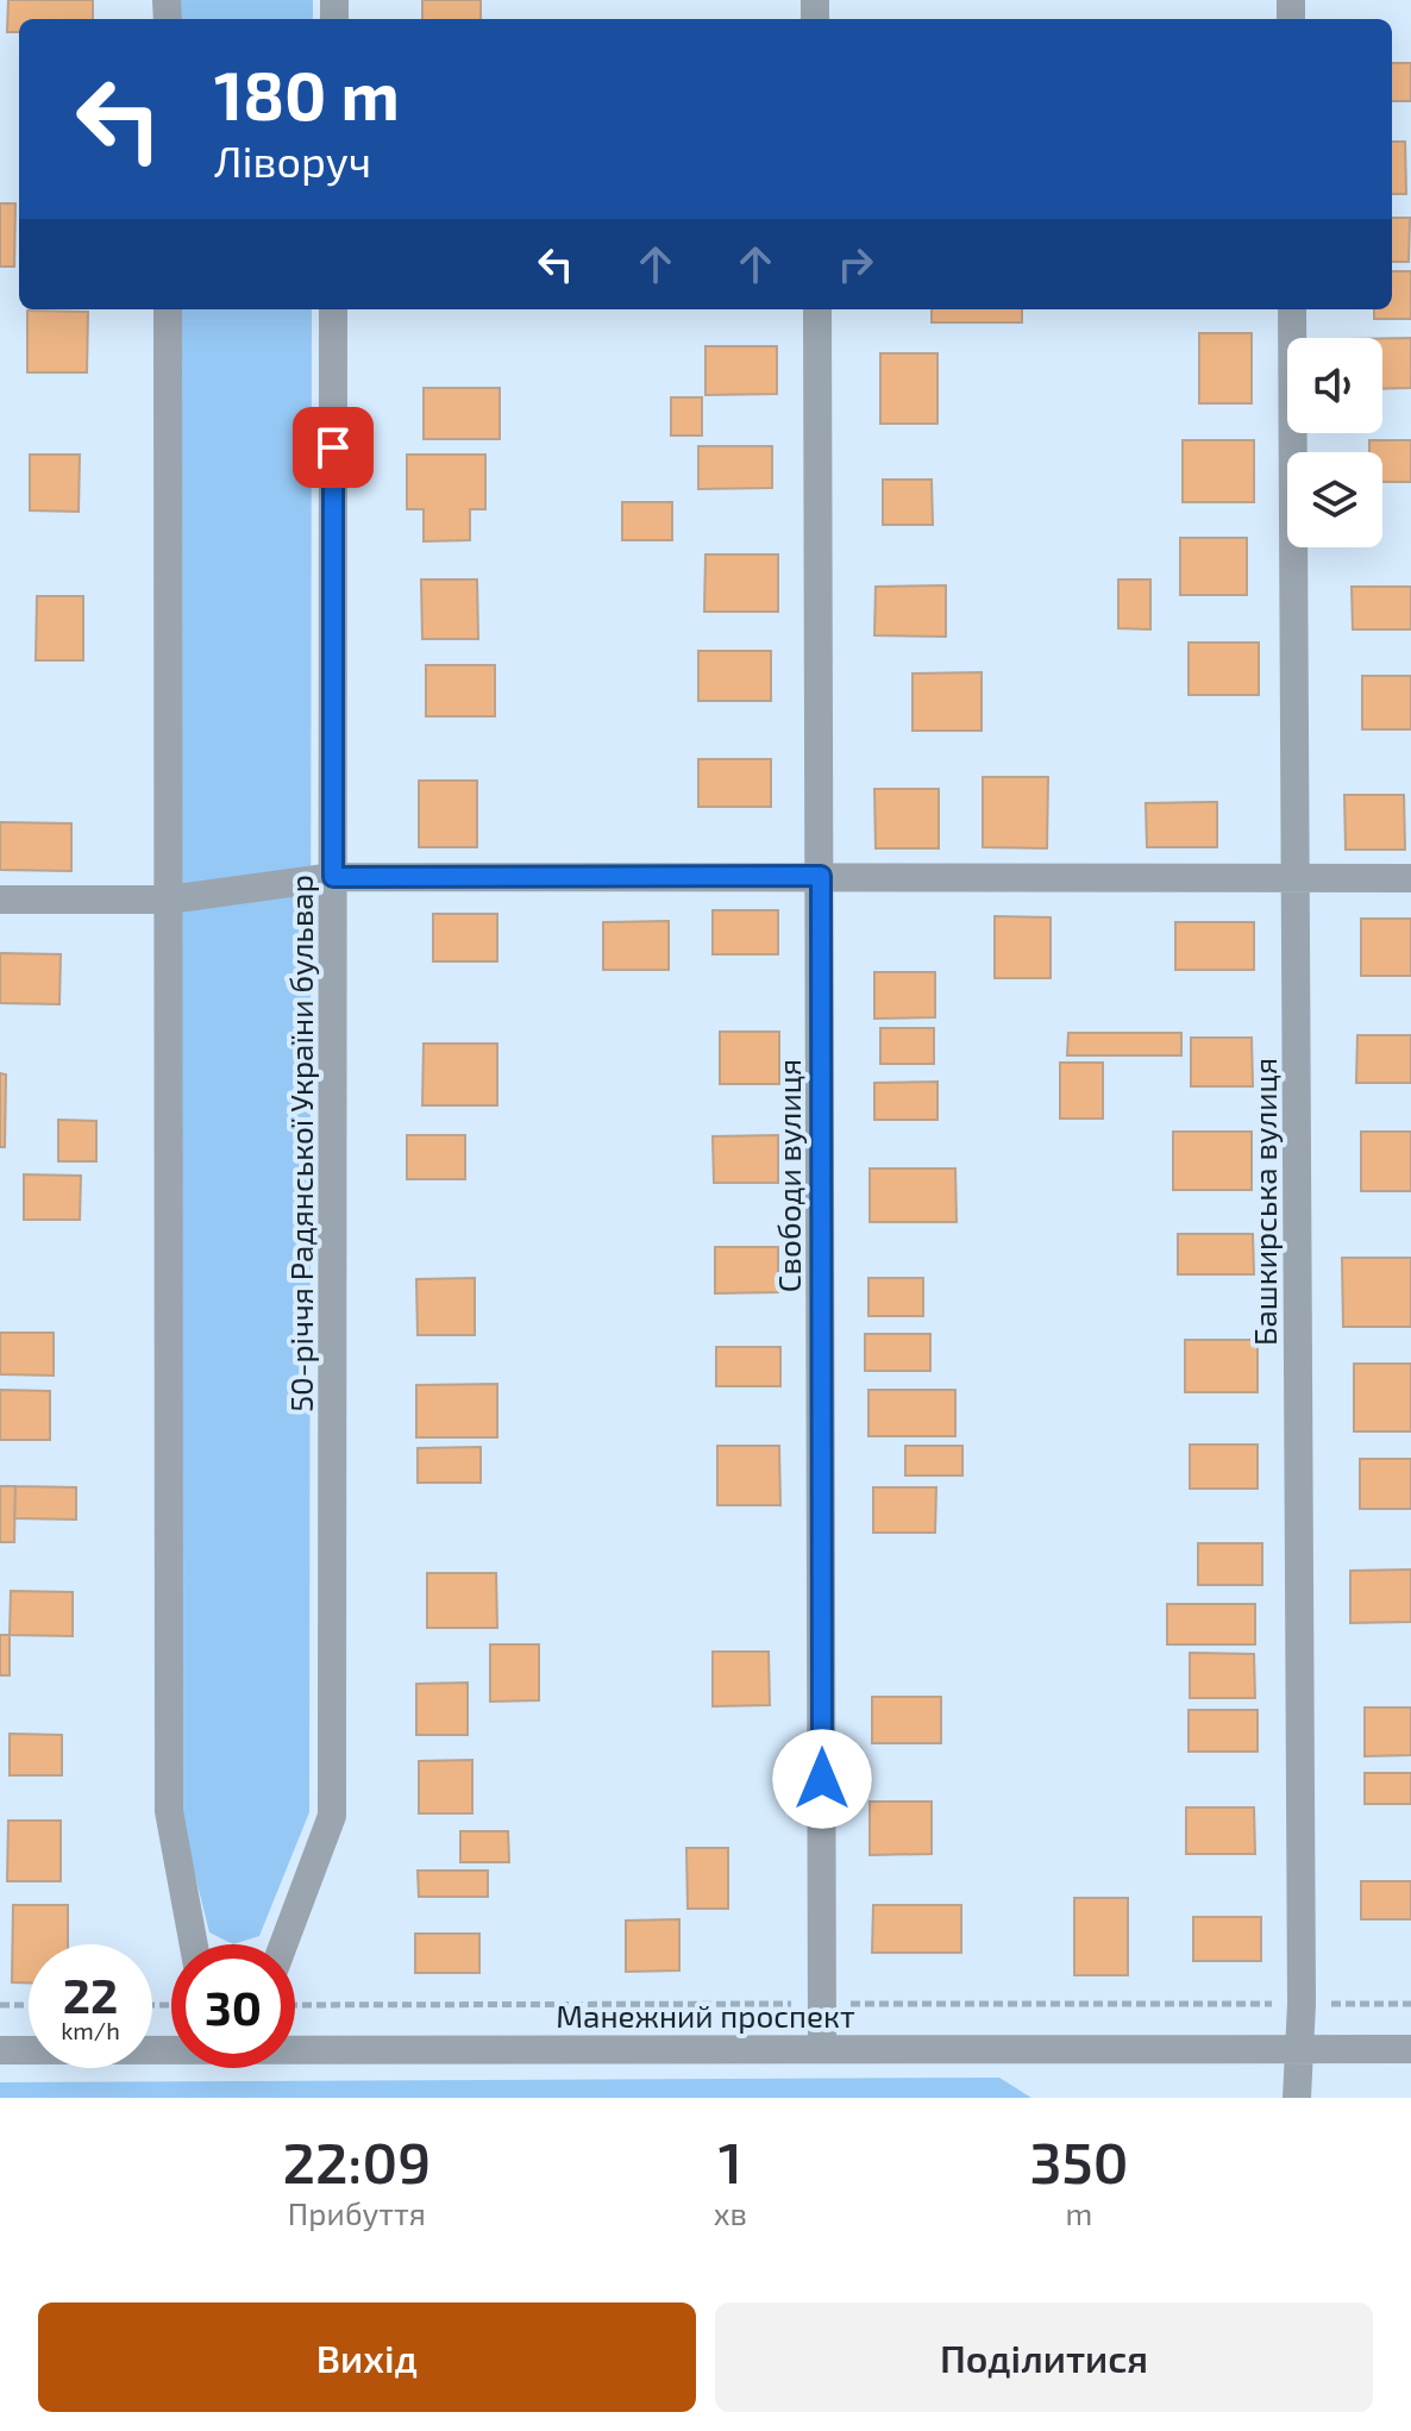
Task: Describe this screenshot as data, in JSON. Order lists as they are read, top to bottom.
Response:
{
  "streets": {
    "street": [
      "50-річчя Радянської України бульвар",
      "Свободи вулиця",
      "Башкирська вулиця",
      "Манежний проспект"
    ]
  },
  "crossings": [
    ["Свободи вулиця", "Манежний проспект"],
    ["Башкирська вулиця", "Манежний проспект"]
  ],
  "page": {
    "turn": ["180 m", "Ліворуч"],
    "speed": "22 km/h",
    "limit": "30",
    "eta": [
      "22:09",
      "Прибуття",
      "1",
      "хв",
      "350",
      "m"
    ],
    "buttons": ["Вихід", "Поділитися"]
  }
}
